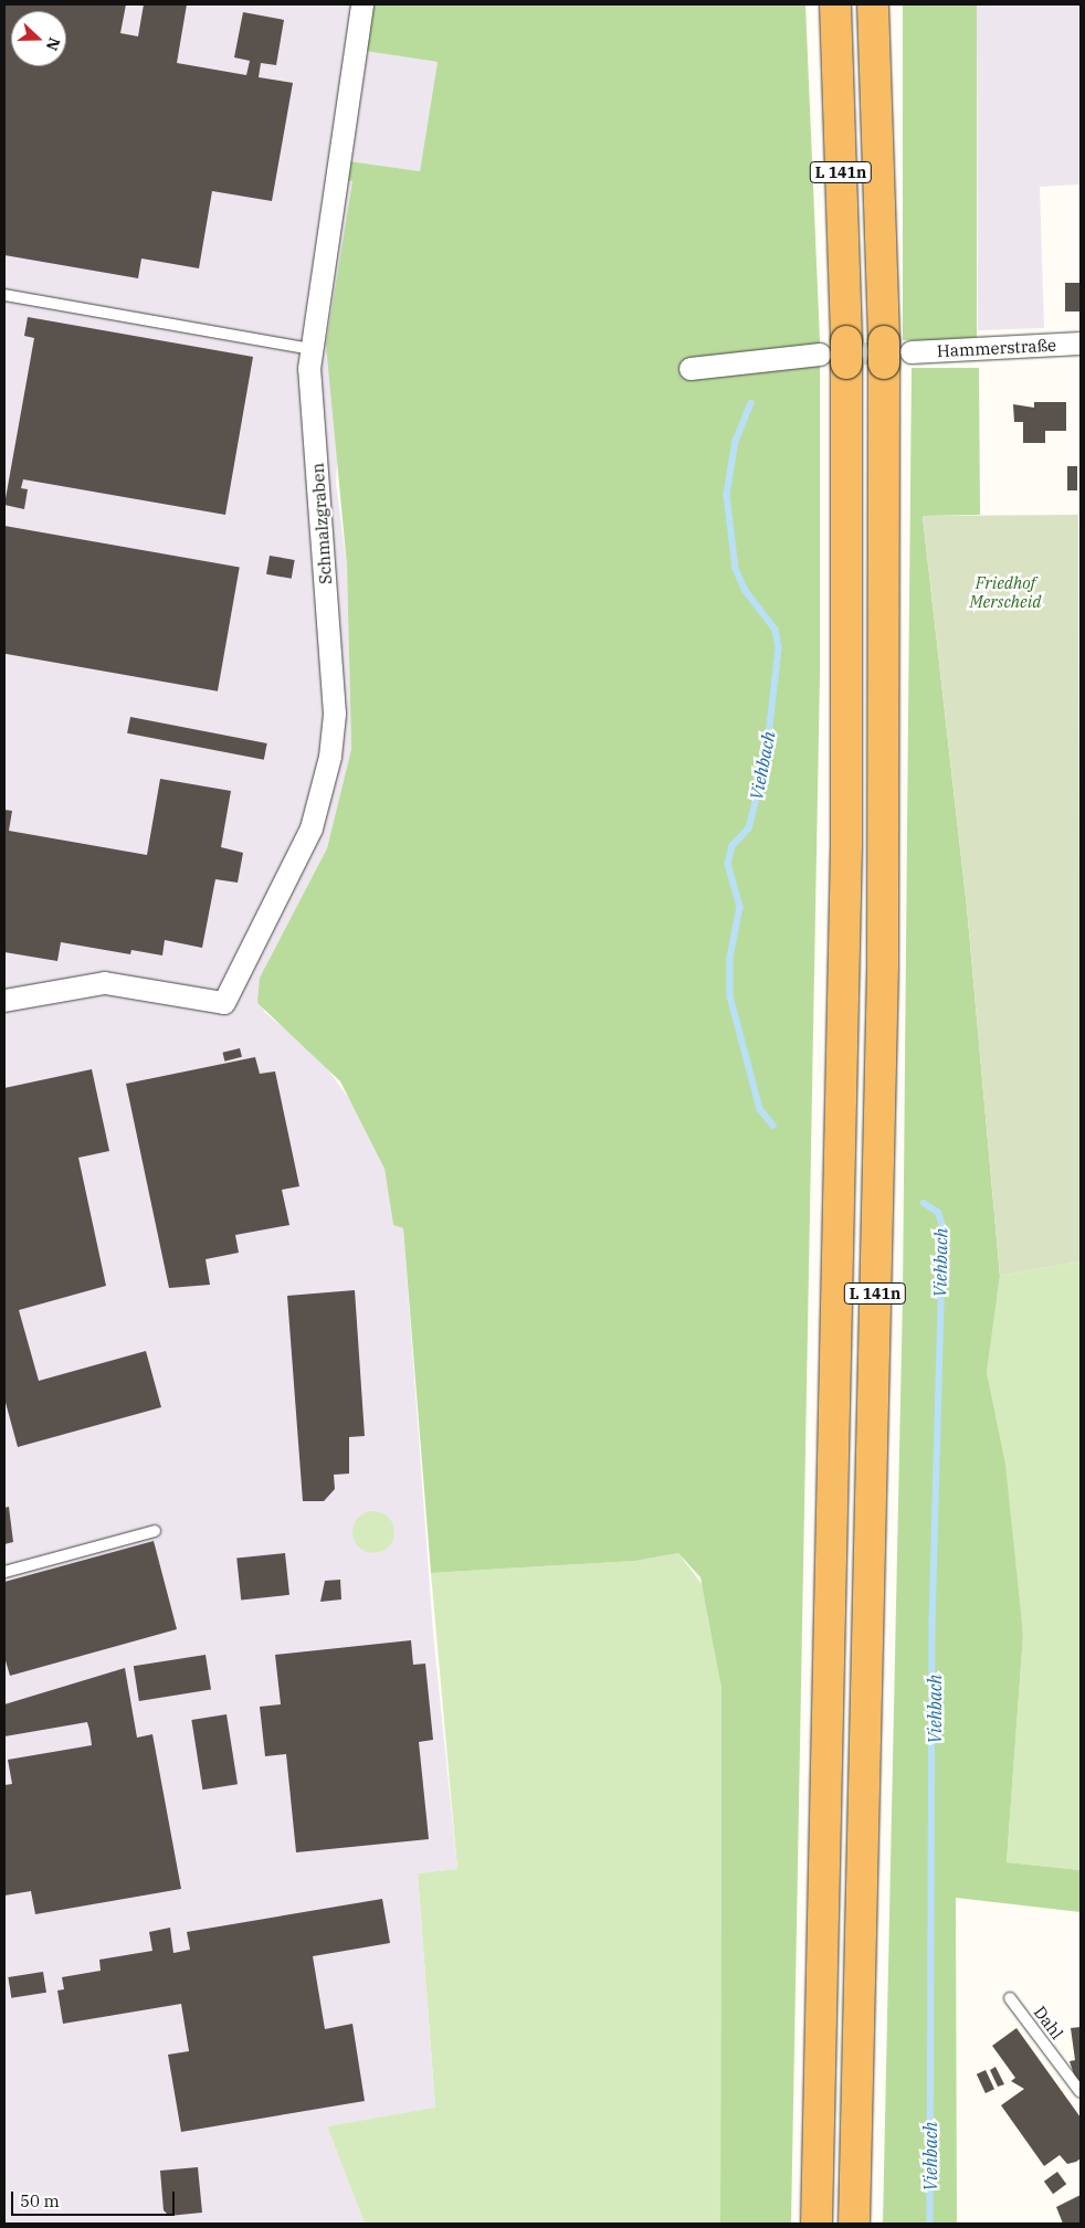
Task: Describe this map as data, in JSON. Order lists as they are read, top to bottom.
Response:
{
  "streets": {
    "highway": ["L 141n"],
    "street": ["Hammerstraße", "Schmalzgraben"],
    "lane": ["Dahl"]
  },
  "water": ["Viehbach"],
  "parks": ["Friedhof Merscheid"],
  "scale_bar": "50 m",
  "north": "right"
}
